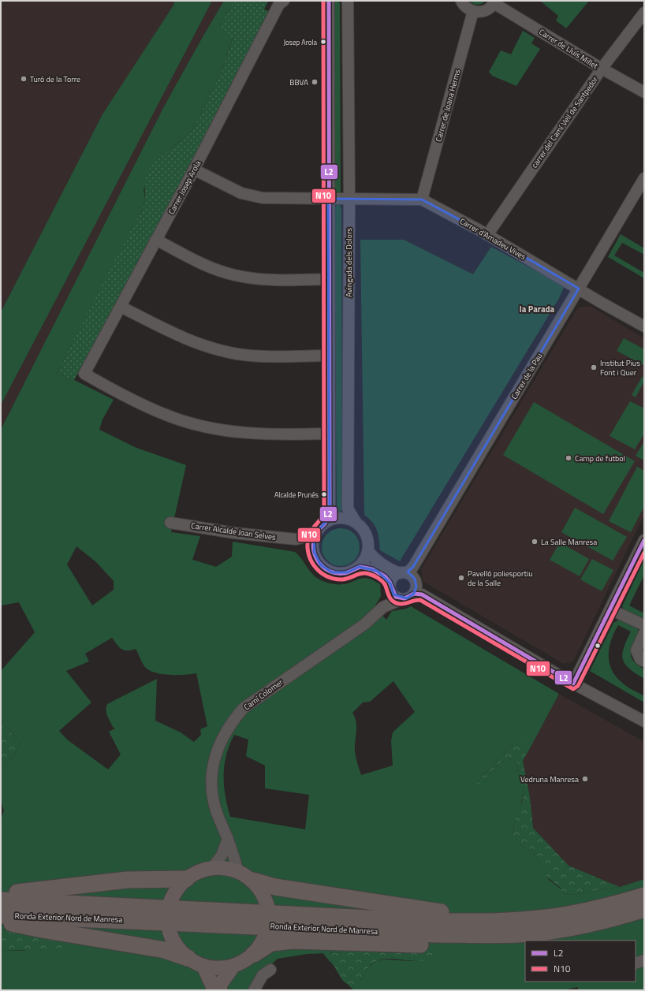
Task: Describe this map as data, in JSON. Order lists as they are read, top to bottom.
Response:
{
  "streets": {
    "highway": ["Ronda Exterior Nord de Manresa"],
    "street": [
      "Carrer de Lluís Millet",
      "Carrer de Joana Herms",
      "carrer del Camí Vell de Santpedor",
      "Carrer Josep Arola",
      "Carrer d'Amadeu Vives",
      "Avinguda dels Dolors",
      "Carrer de la Pau",
      "Carrer Alcalde Joan Selves",
      "Camí Colomer"
    ]
  },
  "crossings": [
    ["Carrer de Lluís Millet", "carrer del Camí Vell de Santpedor"],
    ["Carrer de Joana Herms", "Carrer d'Amadeu Vives"],
    ["carrer del Camí Vell de Santpedor", "Carrer d'Amadeu Vives"],
    ["Carrer Josep Arola", "Carrer d'Amadeu Vives"],
    ["Carrer d'Amadeu Vives", "Avinguda dels Dolors"],
    ["Carrer d'Amadeu Vives", "Carrer de la Pau"],
    ["Avinguda dels Dolors", "Carrer Alcalde Joan Selves"],
    ["Carrer de la Pau", "Camí Colomer"]
  ],
  "districts": ["la Parada"],
  "places": [
    "Josep Arola",
    "Turó de la Torre",
    "BBVA",
    "Institut Pius Font i Quer",
    "Camp de futbol",
    "Alcalde Prunés",
    "La Salle Manresa",
    "Pavelló poliesportiu de la Salle",
    "Vedruna Manresa"
  ],
  "lines": ["transit line L2", "transit line N10"],
  "legend": ["L2", "N10"]
}
